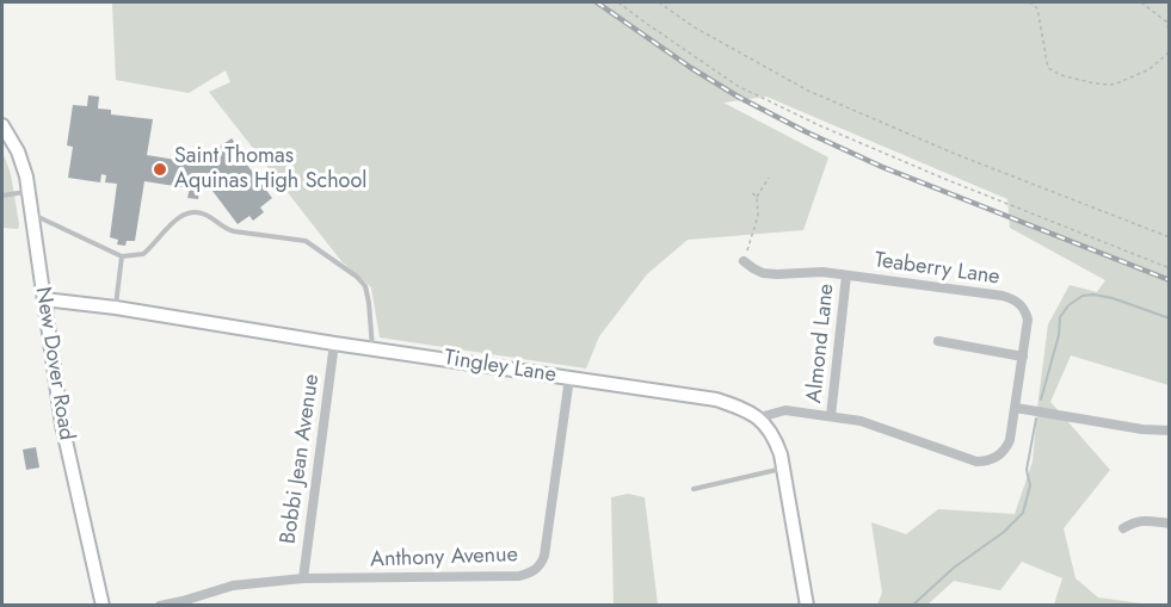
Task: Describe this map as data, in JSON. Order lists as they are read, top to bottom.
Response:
{
  "streets": {
    "street": [
      "Teaberry Lane",
      "Almond Lane",
      "New Dover Road",
      "Tingley Lane",
      "Bobbi Jean Avenue",
      "Anthony Avenue"
    ]
  },
  "crossings": [
    ["Teaberry Lane", "Almond Lane"],
    ["Teaberry Lane", "Tingley Lane"],
    ["New Dover Road", "Tingley Lane"],
    ["Tingley Lane", "Bobbi Jean Avenue"],
    ["Tingley Lane", "Anthony Avenue"],
    ["Bobbi Jean Avenue", "Anthony Avenue"]
  ],
  "places": ["Saint Thomas Aquinas High School"]
}
